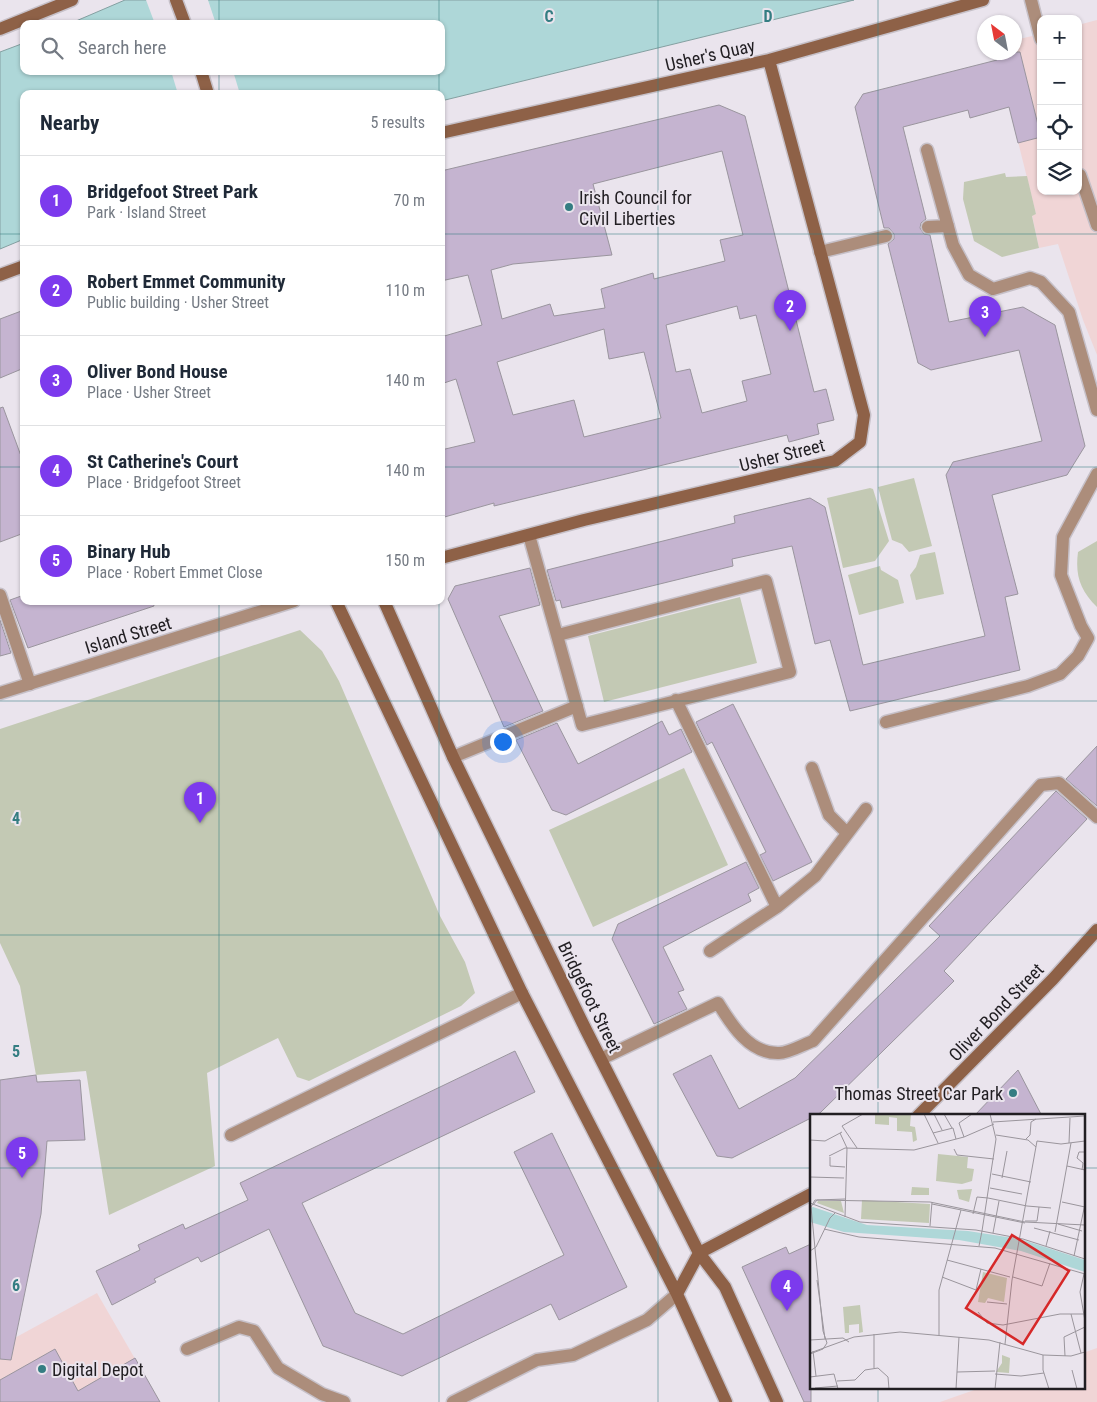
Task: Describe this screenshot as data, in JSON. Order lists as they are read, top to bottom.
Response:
{
  "streets": {
    "main road": [
      "Usher's Quay",
      "Usher Street",
      "Bridgefoot Street",
      "Oliver Bond Street"
    ],
    "street": ["Island Street"]
  },
  "crossings": [
    ["Usher's Quay", "Usher Street"]
  ],
  "places": ["Irish Council for Civil Liberties", "Thomas Street Car Park", "Digital Depot"],
  "north": "top left",
  "page": {
    "map_buttons": ["+", "−"],
    "search": "Search here",
    "heading": ["Nearby", "5 results"],
    "list": [
      {
        "mark": "1",
        "name": "Bridgefoot Street Park",
        "note": "Park · Island Street",
        "value": "70 m"
      },
      {
        "mark": "2",
        "name": "Robert Emmet Community",
        "note": "Public building · Usher Street",
        "value": "110 m"
      },
      {
        "mark": "3",
        "name": "Oliver Bond House",
        "note": "Place · Usher Street",
        "value": "140 m"
      },
      {
        "mark": "4",
        "name": "St Catherine's Court",
        "note": "Place · Bridgefoot Street",
        "value": "140 m"
      },
      {
        "mark": "5",
        "name": "Binary Hub",
        "note": "Place · Robert Emmet Close",
        "value": "150 m"
      }
    ],
    "pins": [
      "2",
      "3",
      "1",
      "5",
      "4"
    ]
  },
  "grid": {
    "columns": ["C", "D"],
    "rows": ["4", "5", "6"]
  }
}
